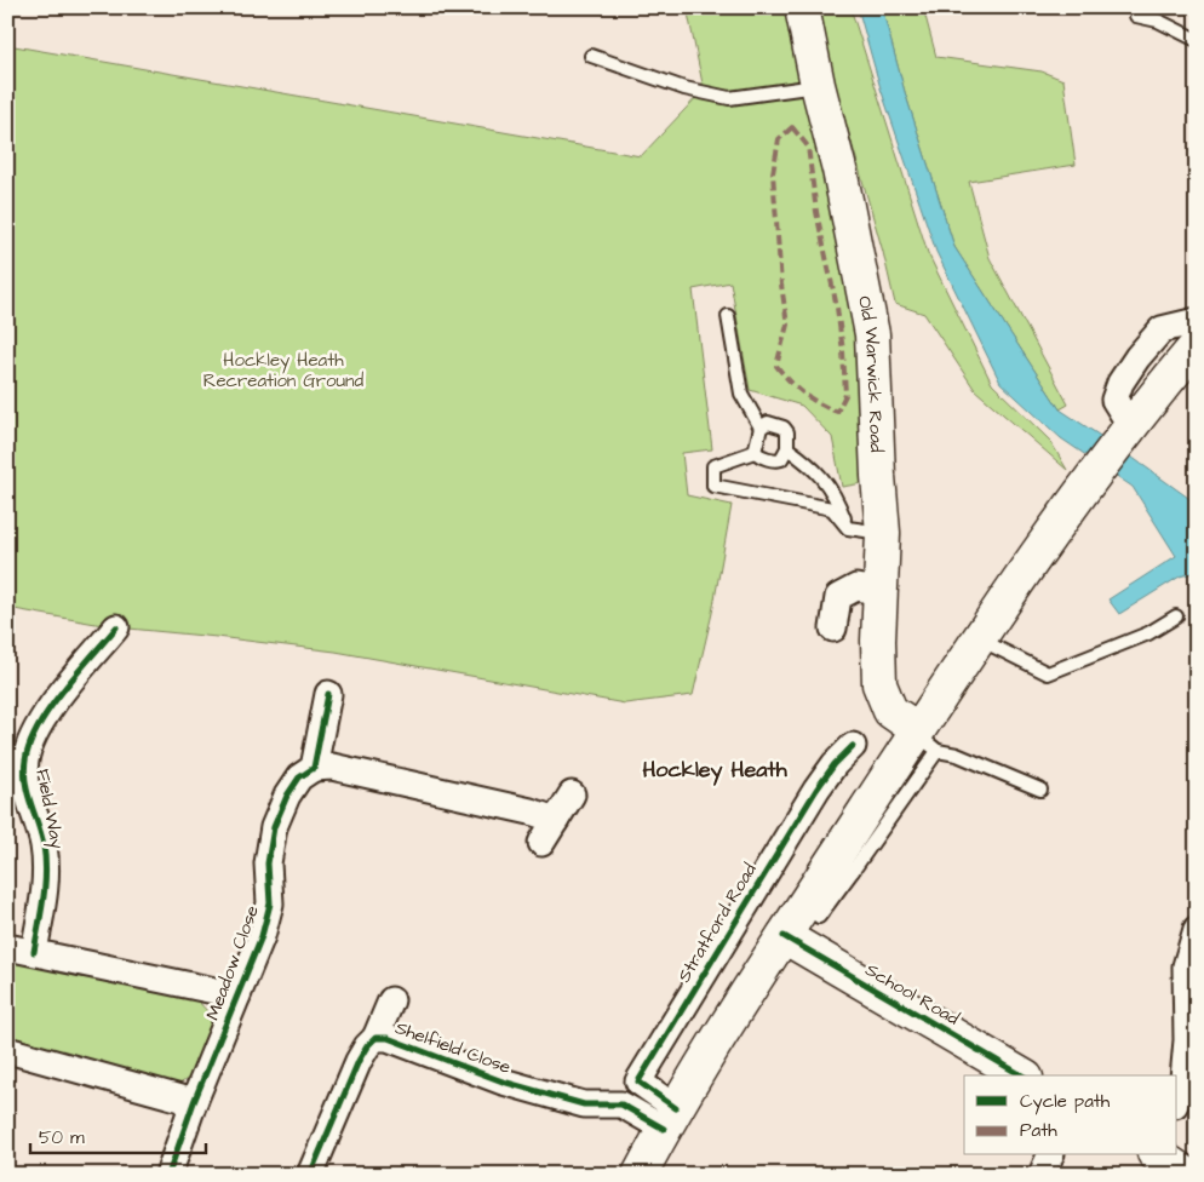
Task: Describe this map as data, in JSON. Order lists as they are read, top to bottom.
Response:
{
  "streets": {
    "main road": ["Old Warwick Road", "School Road"],
    "street": [
      "Field Way",
      "Stratford Road",
      "Meadow Close",
      "Shelfield Close"
    ]
  },
  "crossings": [
    ["Field Way", "Meadow Close"],
    ["Stratford Road", "Shelfield Close"]
  ],
  "districts": ["Hockley Heath"],
  "parks": ["Hockley Heath Recreation Ground"],
  "legend": ["Cycle path", "Path"],
  "scale_bar": "50 m"
}
